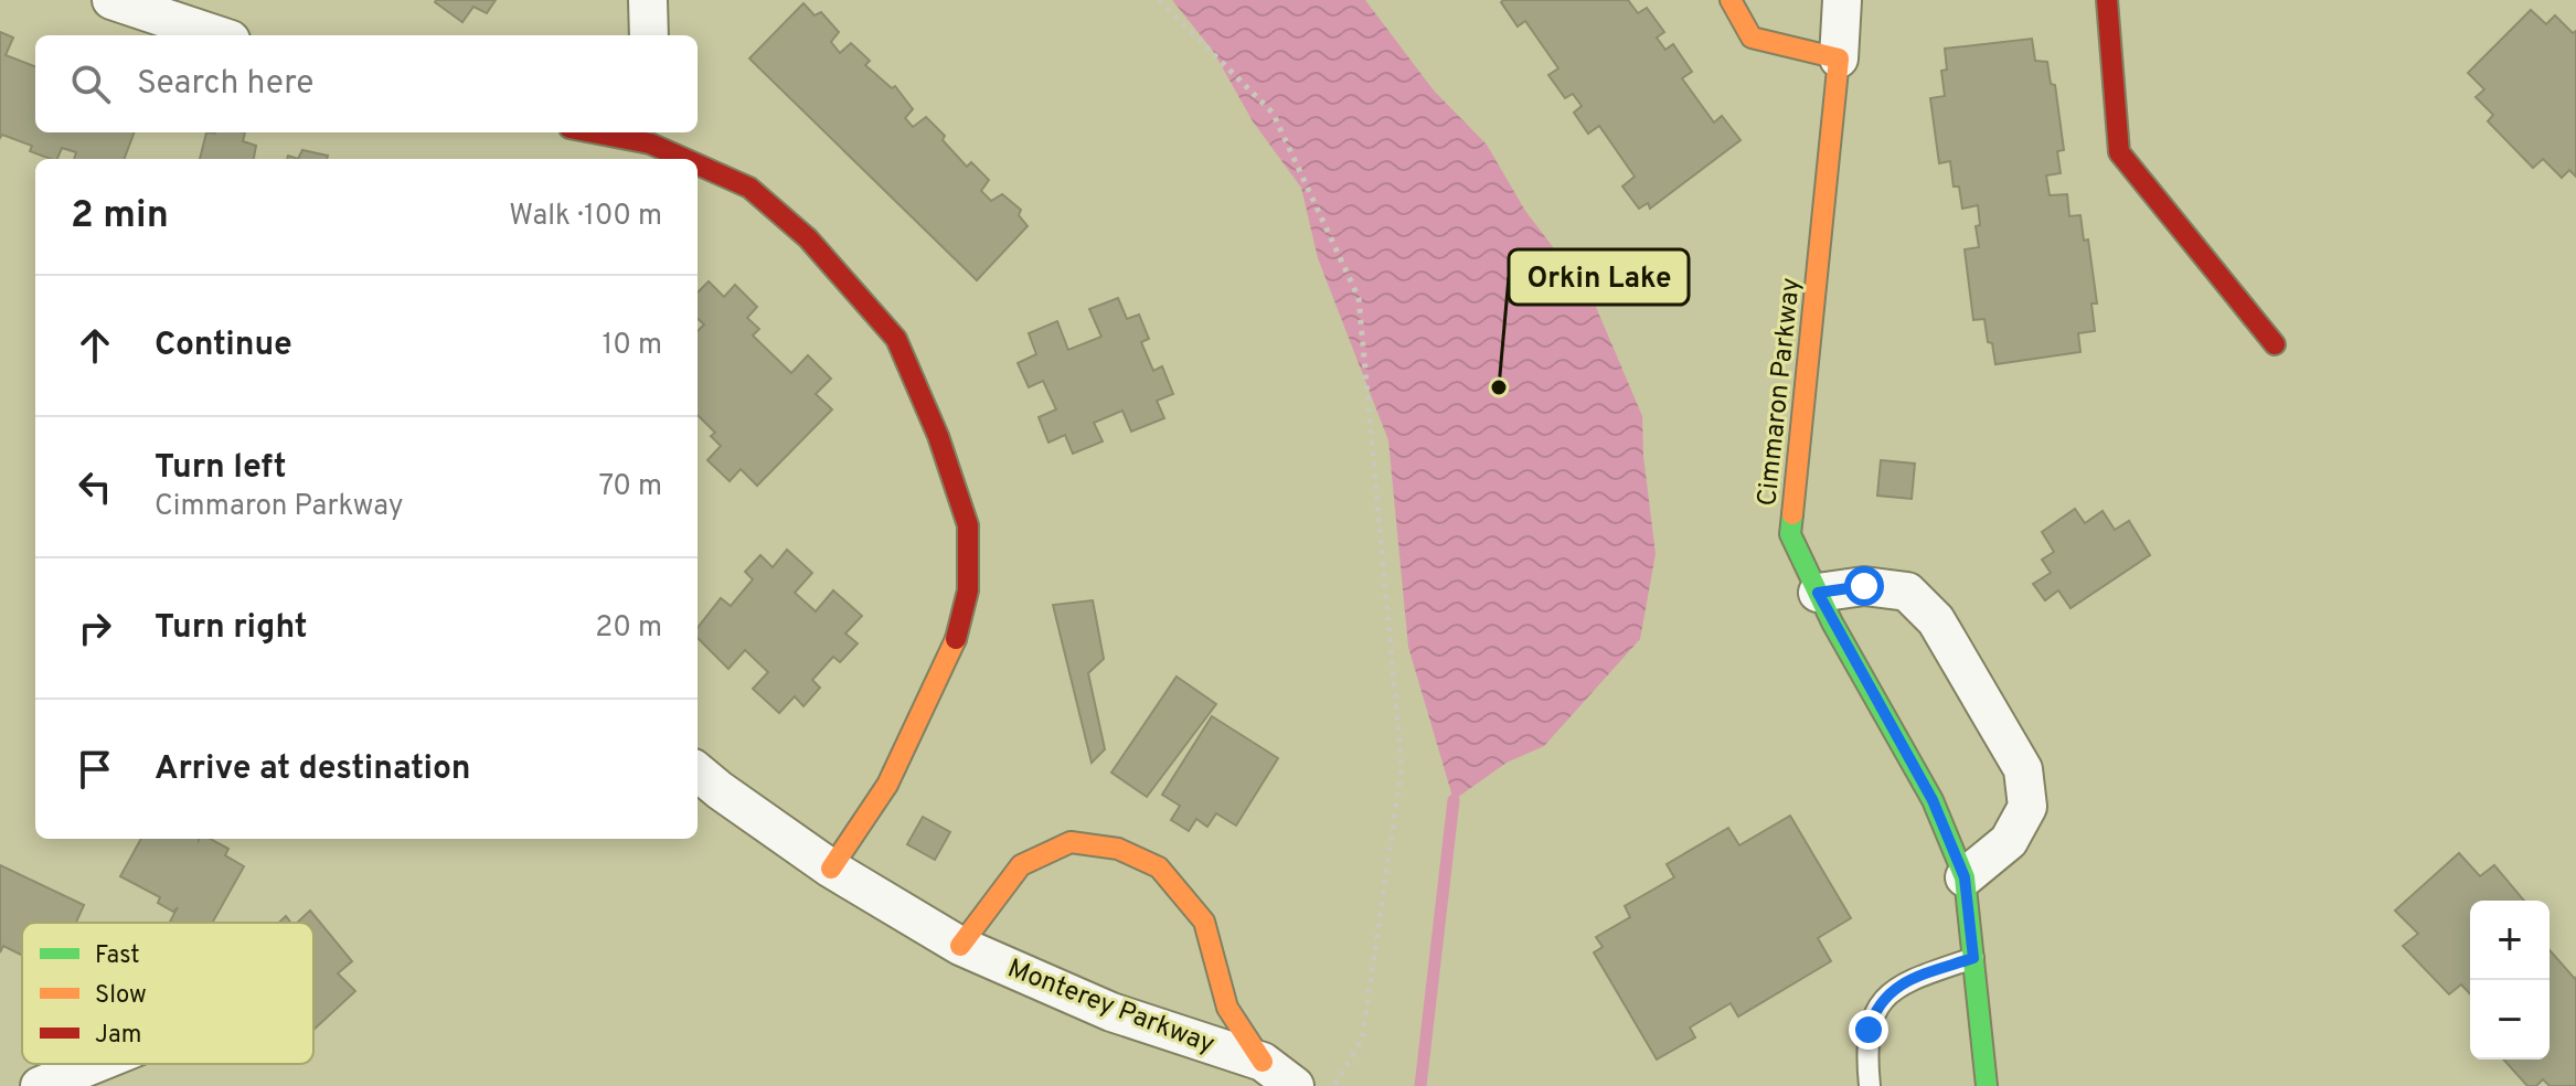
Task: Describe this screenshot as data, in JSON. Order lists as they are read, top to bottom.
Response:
{
  "streets": {
    "street": ["Cimmaron Parkway", "Monterey Parkway"]
  },
  "places": ["Orkin Lake"],
  "legend": ["Fast", "Slow", "Jam"],
  "page": {
    "search": "Search here",
    "heading": ["2 min", "Walk · 100 m"],
    "list": [
      ["Continue", "10 m"],
      ["Turn left", "Cimmaron Parkway", "70 m"],
      ["Turn right", "20 m"],
      "Arrive at destination"
    ],
    "map_buttons": ["+", "−"]
  }
}
